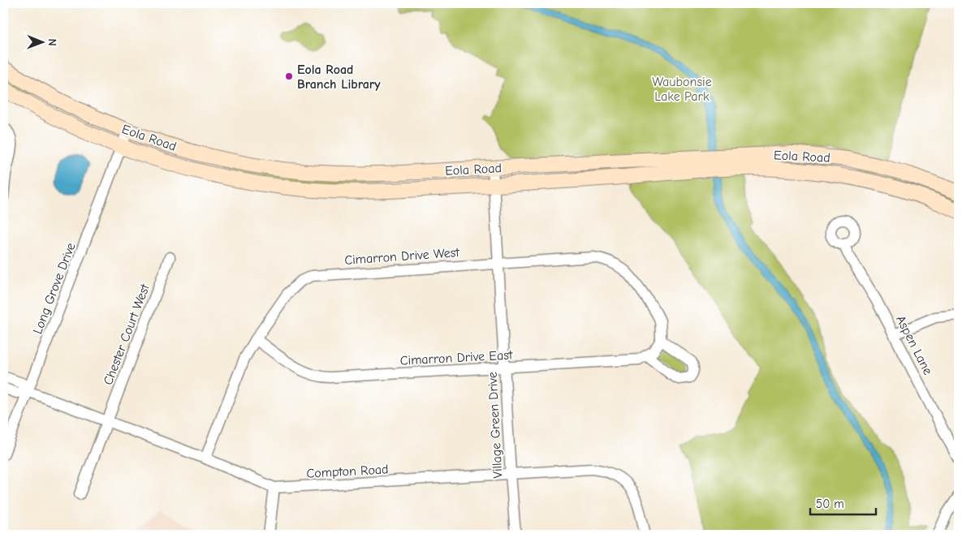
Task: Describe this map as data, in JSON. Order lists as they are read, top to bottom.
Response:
{
  "streets": {
    "main road": ["Eola Road"],
    "street": [
      "Cimarron Drive West",
      "Long Grove Drive",
      "Chester Court West",
      "Aspen Lane",
      "Cimarron Drive East",
      "Village Green Drive",
      "Compton Road"
    ]
  },
  "crossings": [
    ["Eola Road", "Long Grove Drive"],
    ["Eola Road", "Village Green Drive"],
    ["Cimarron Drive West", "Cimarron Drive East"],
    ["Cimarron Drive West", "Village Green Drive"],
    ["Cimarron Drive West", "Compton Road"],
    ["Long Grove Drive", "Compton Road"],
    ["Chester Court West", "Compton Road"],
    ["Cimarron Drive East", "Village Green Drive"],
    ["Village Green Drive", "Compton Road"]
  ],
  "parks": ["Waubonsie Lake Park"],
  "places": ["Eola Road Branch Library"],
  "scale_bar": "50 m",
  "north": "right"
}
